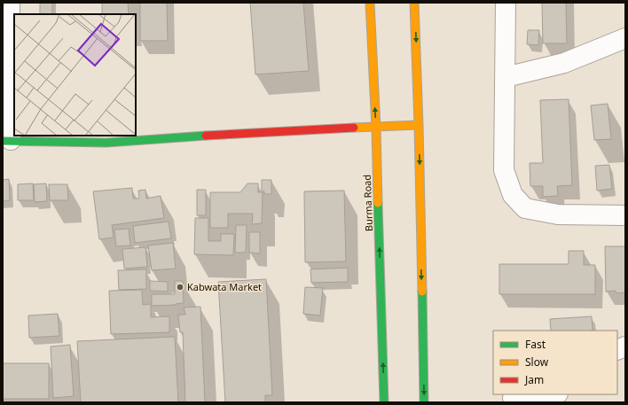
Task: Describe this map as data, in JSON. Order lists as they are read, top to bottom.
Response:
{
  "streets": {
    "main road": ["Burma Road"]
  },
  "places": ["Kabwata Market"],
  "legend": ["Fast", "Slow", "Jam"]
}
